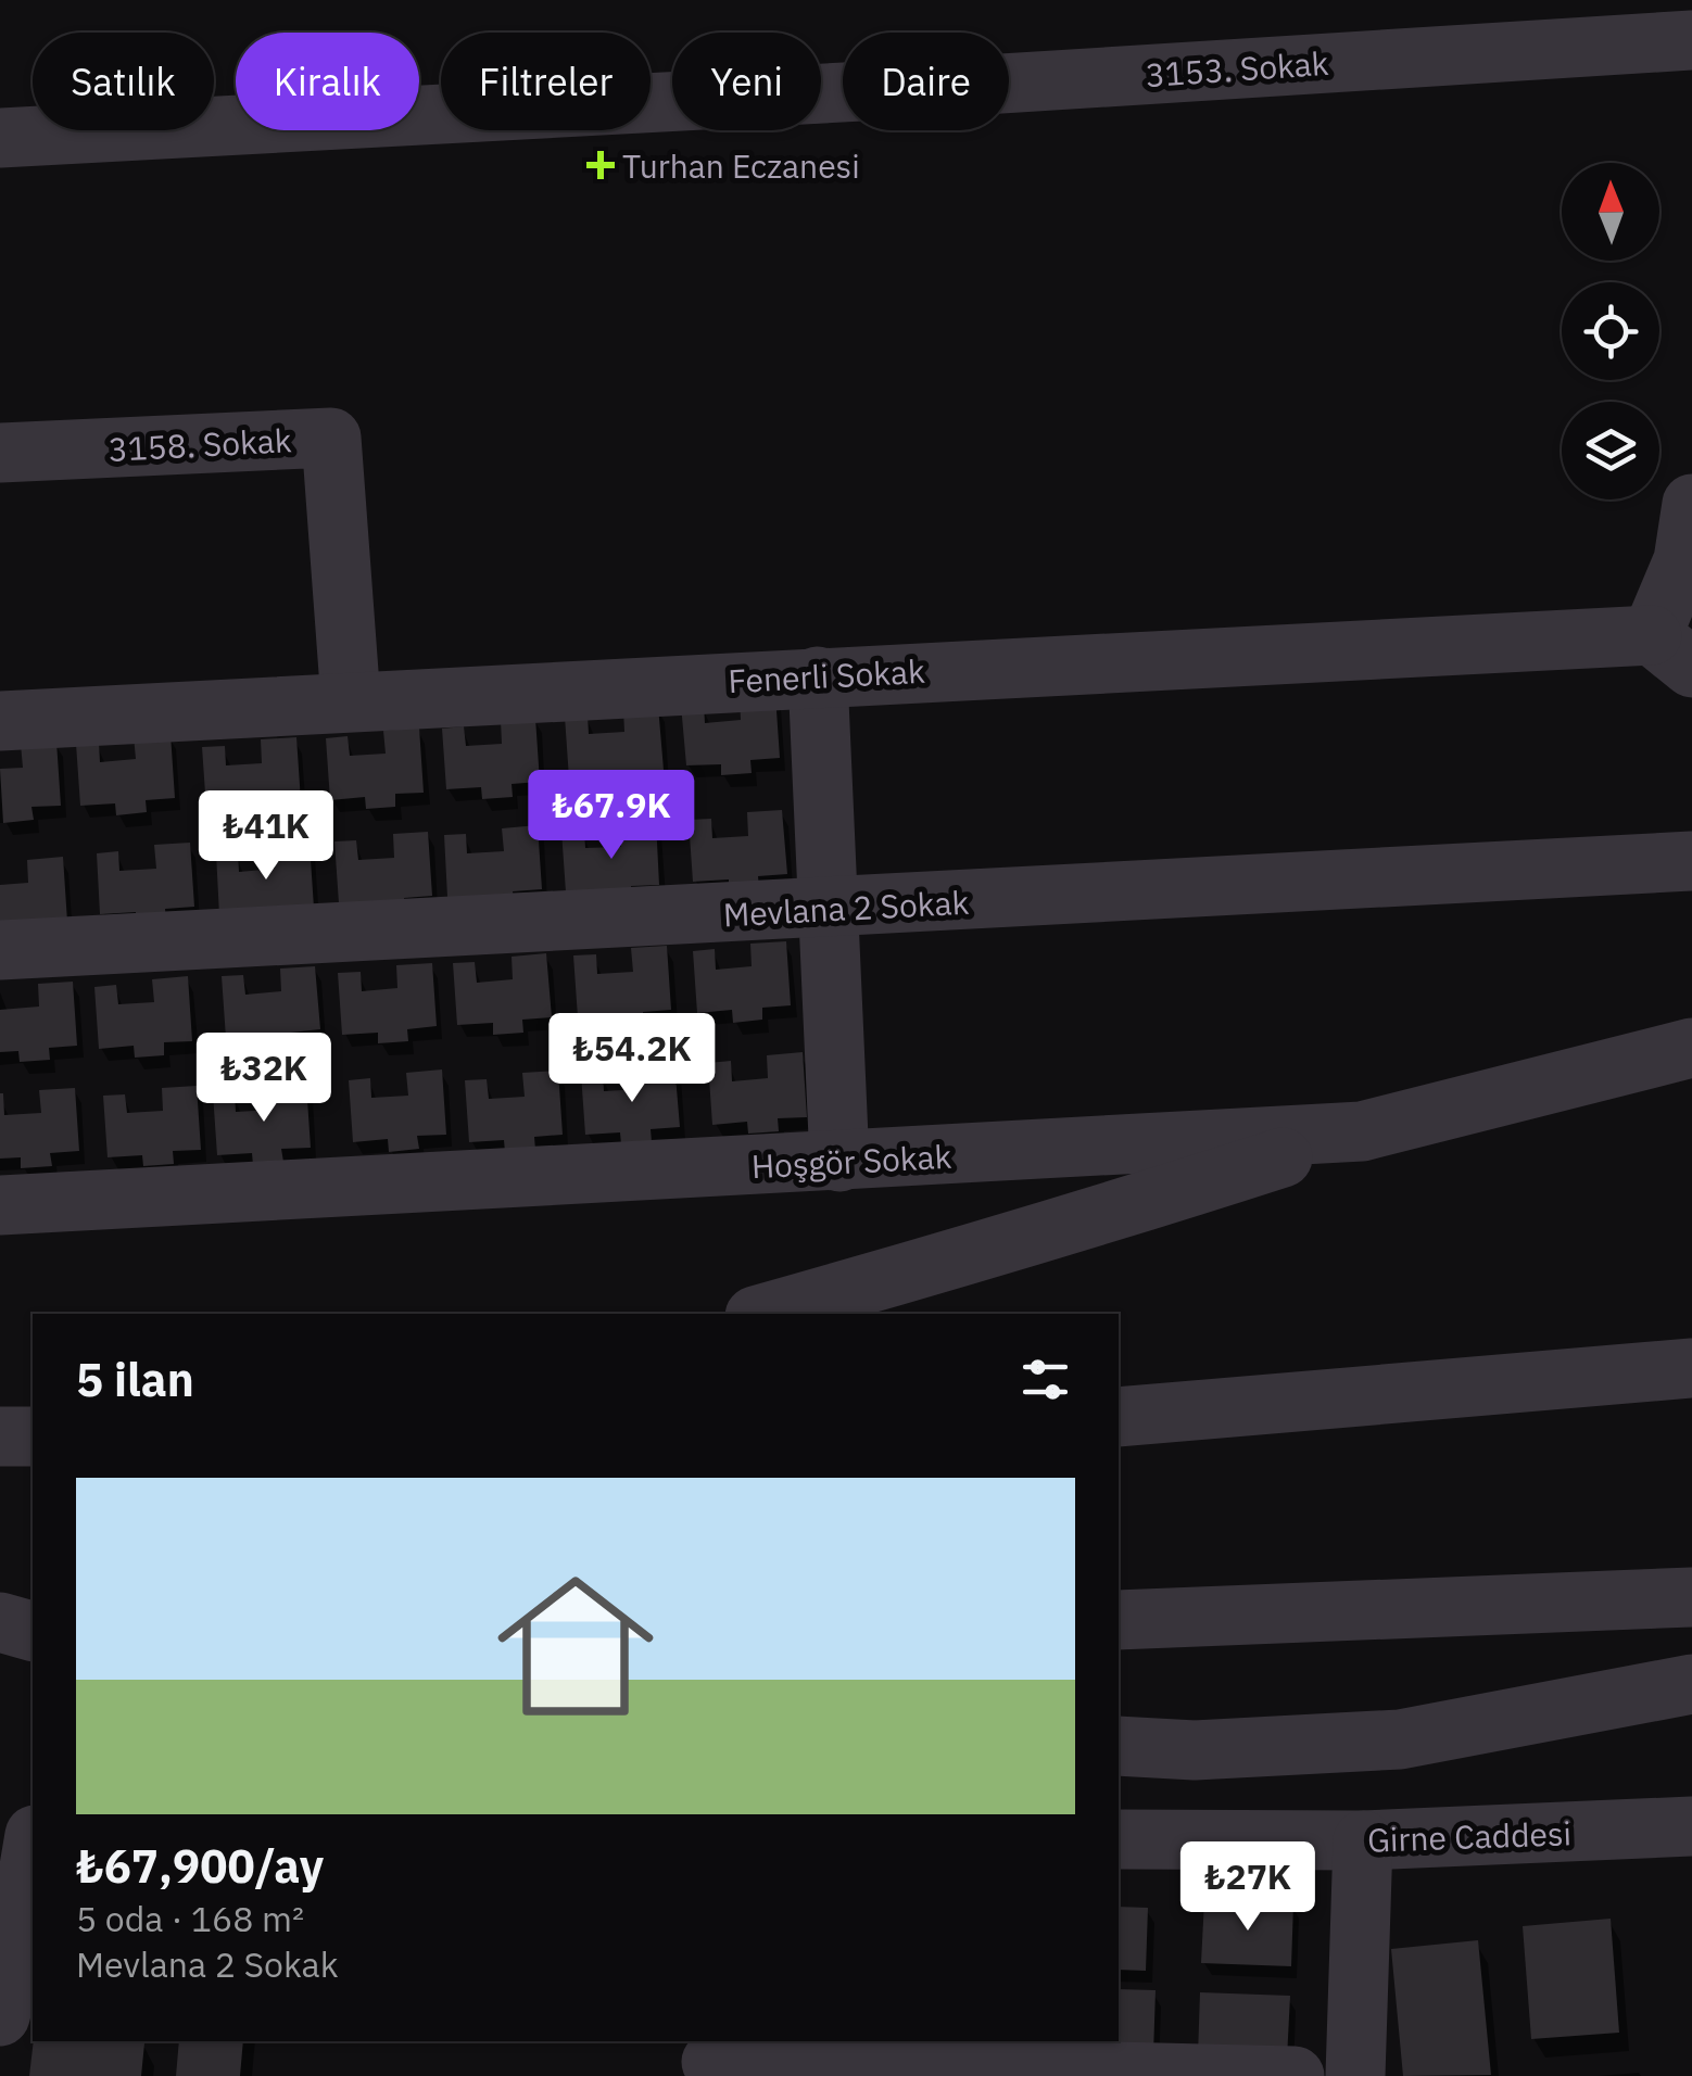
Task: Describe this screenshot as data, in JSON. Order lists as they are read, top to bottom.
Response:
{
  "streets": {
    "street": [
      "3153. Sokak",
      "3158. Sokak",
      "Fenerli Sokak",
      "Mevlana 2 Sokak",
      "Hoşgör Sokak",
      "Girne Caddesi"
    ]
  },
  "crossings": [
    ["3158. Sokak", "Fenerli Sokak"]
  ],
  "places": {
    "health": ["Turhan Eczanesi"]
  },
  "north": "top",
  "page": {
    "chip": [
      "Satılık",
      "Kiralık",
      "Filtreler",
      "Yeni",
      "Daire"
    ],
    "price": [
      "₺67.9K",
      "₺41K",
      "₺54.2K",
      "₺32K",
      "₺27K"
    ],
    "heading": "5 ilan",
    "list": [
      {
        "name": "₺67,900/ay",
        "note": "5 oda · 168 m² · Mevlana 2 Sokak"
      }
    ]
  }
}
